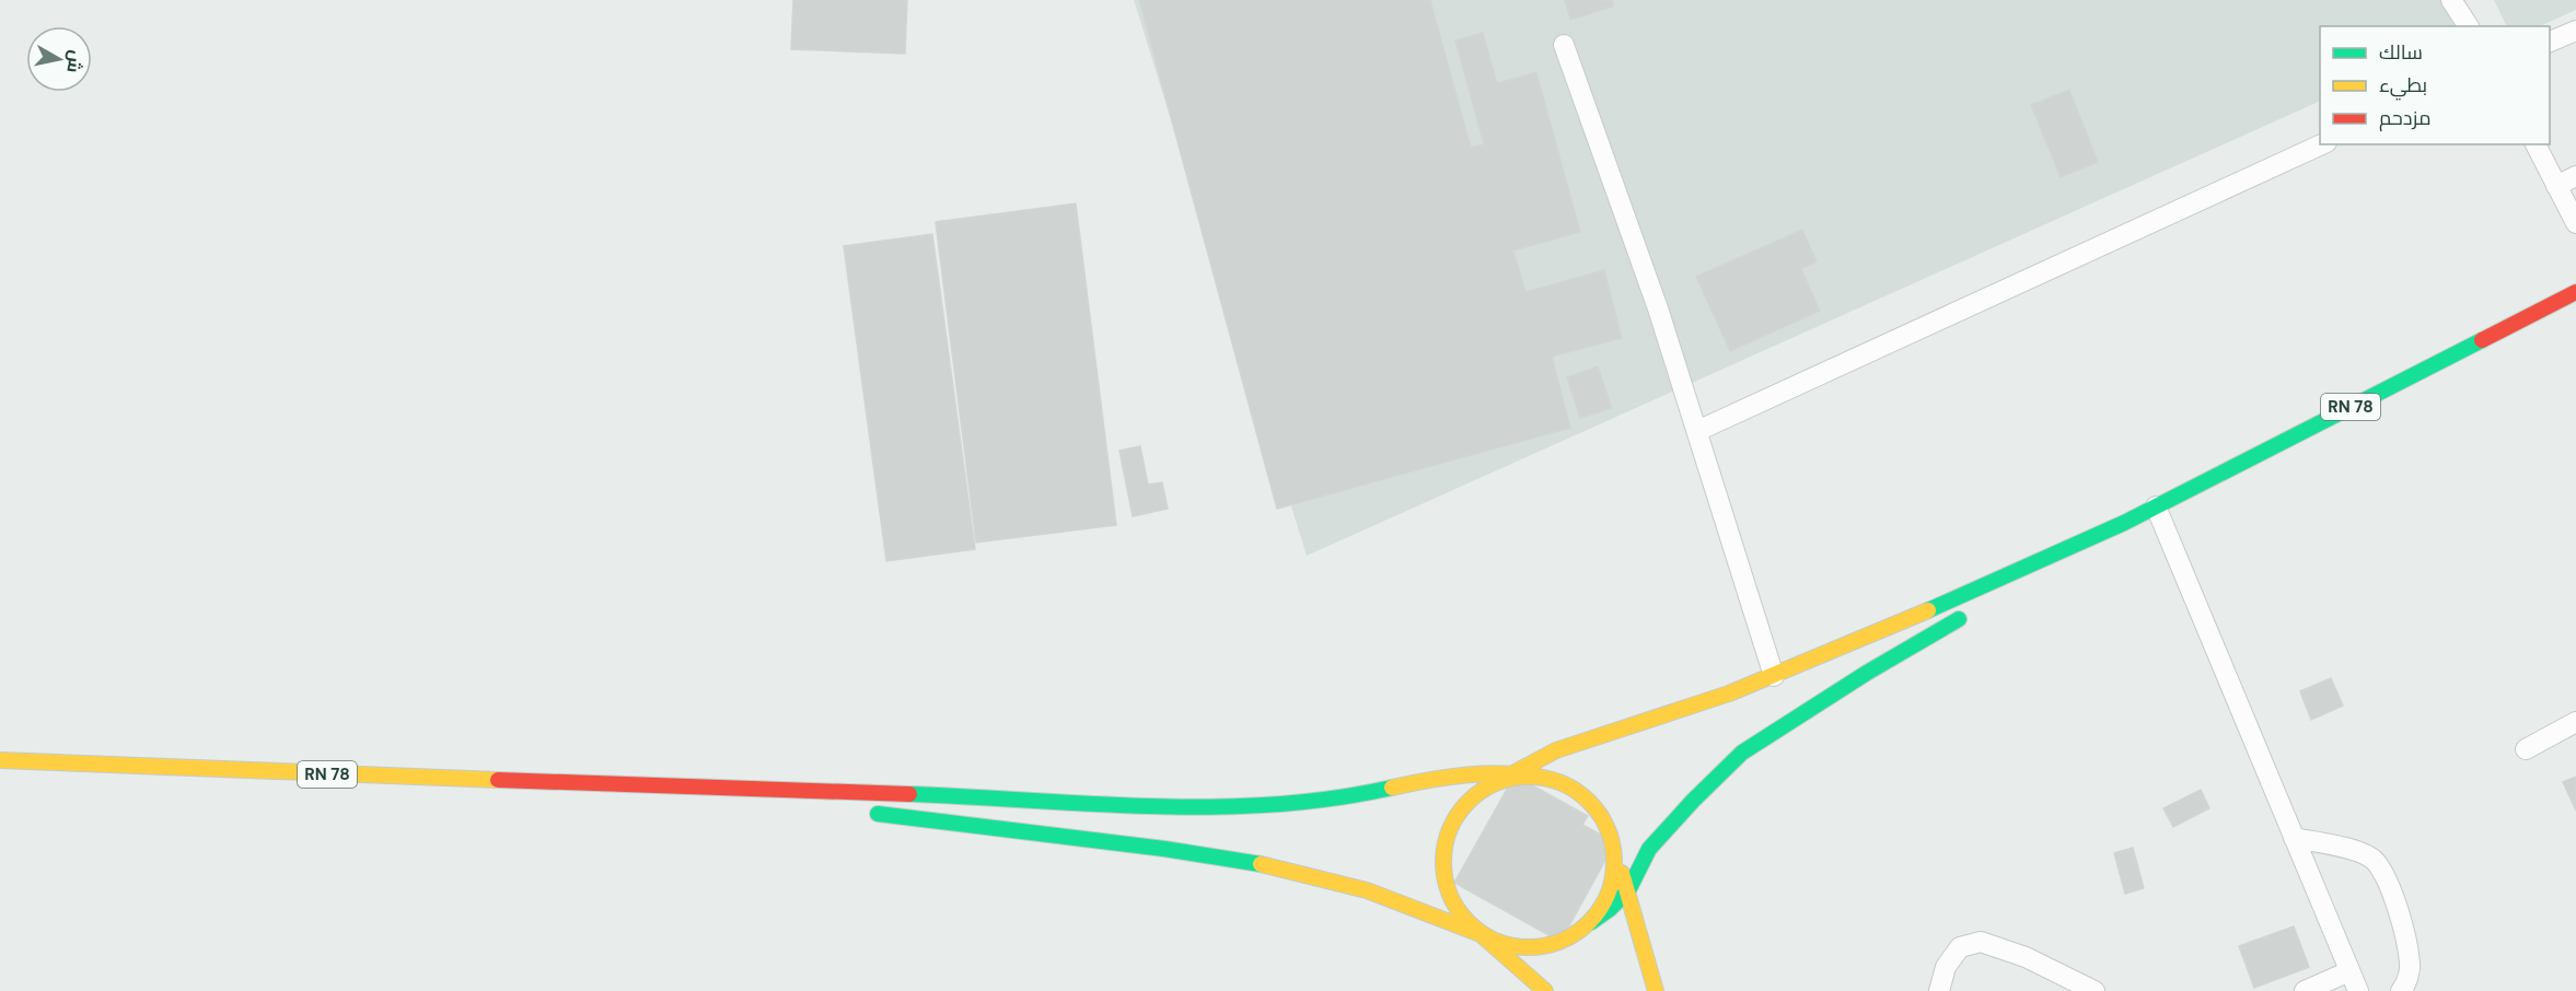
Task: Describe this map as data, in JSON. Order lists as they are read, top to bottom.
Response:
{
  "streets": {
    "main road": ["RN 78"]
  },
  "legend": ["سالك", "بطيء", "مزدحم"],
  "north": "right"
}
